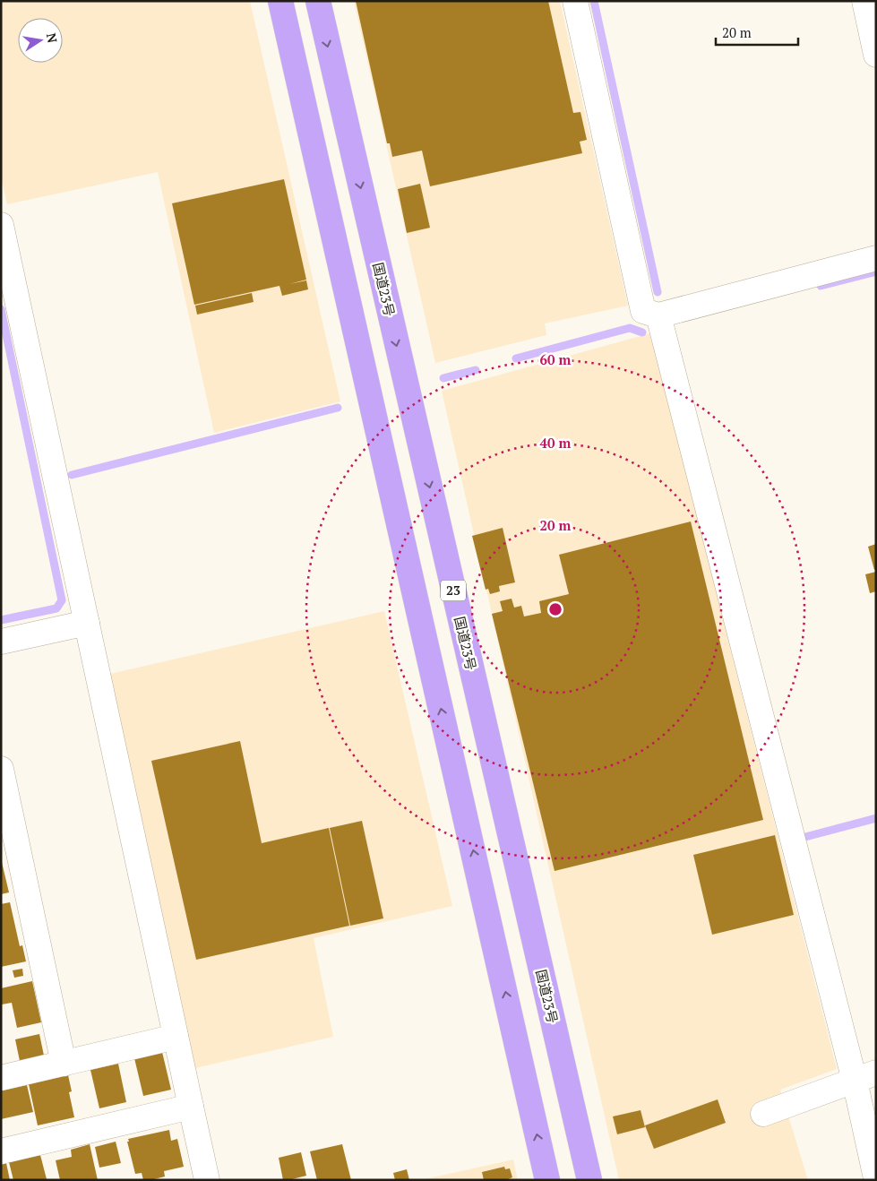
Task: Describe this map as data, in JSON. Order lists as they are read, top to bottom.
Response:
{
  "streets": {
    "highway": ["国道23号", "23"]
  },
  "scale_bar": "20 m",
  "north": "right",
  "rings": ["60 m", "40 m", "20 m"]
}
